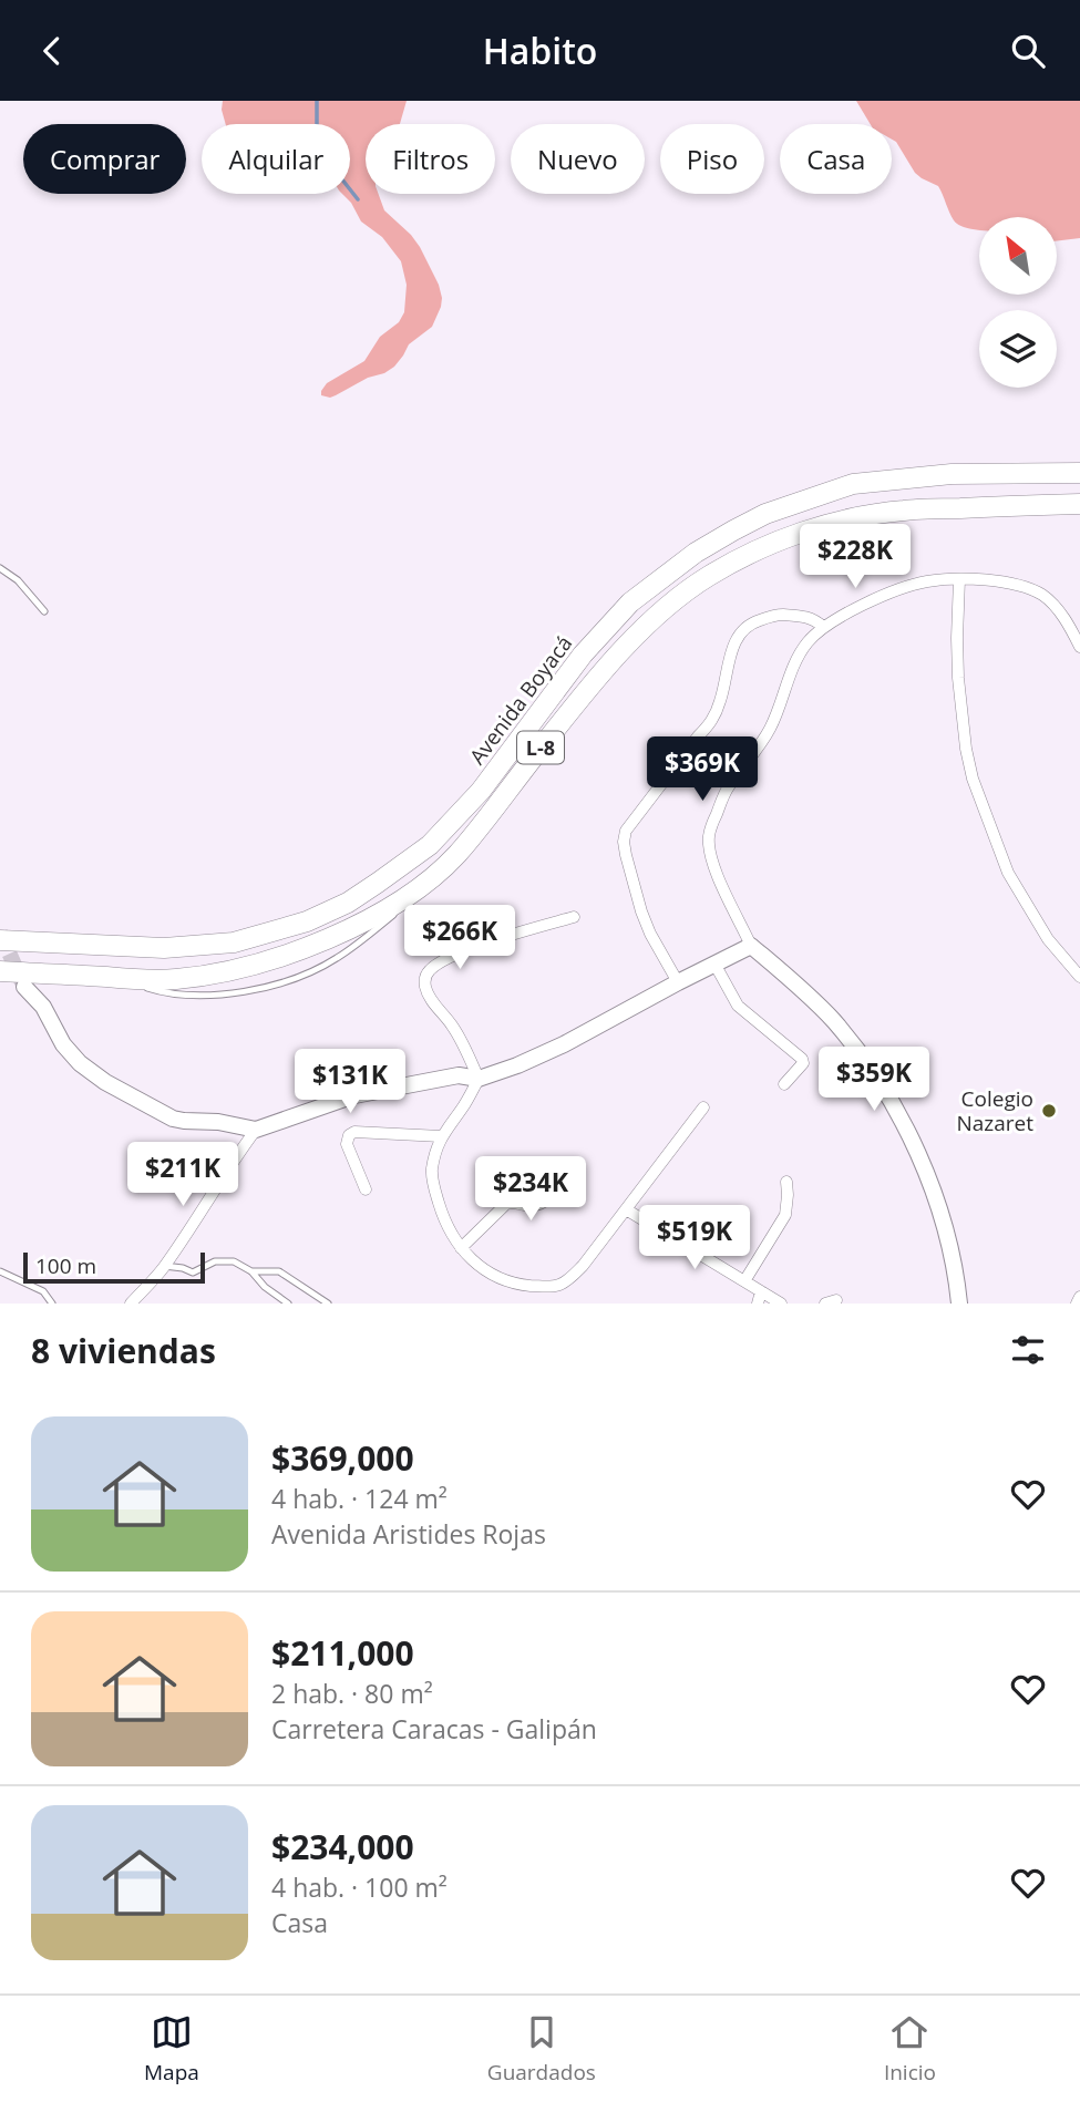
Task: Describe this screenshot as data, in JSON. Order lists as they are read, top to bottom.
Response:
{
  "streets": {
    "highway": ["Avenida Boyacá", "L-8"]
  },
  "places": ["Colegio Nazaret"],
  "scale_bar": "100 m",
  "north": "top left",
  "page": {
    "header": "Habito",
    "chip": [
      "Comprar",
      "Alquilar",
      "Filtros",
      "Nuevo",
      "Piso",
      "Casa"
    ],
    "price": [
      "$228K",
      "$369K",
      "$266K",
      "$359K",
      "$131K",
      "$211K",
      "$234K",
      "$519K"
    ],
    "scale": "100 m",
    "heading": "8 viviendas",
    "list": [
      {
        "name": "$369,000",
        "note": "4 hab. · 124 m² · Avenida Aristides Rojas"
      },
      {
        "name": "$211,000",
        "note": "2 hab. · 80 m² · Carretera Caracas - Galipán"
      },
      {
        "name": "$234,000",
        "note": "4 hab. · 100 m² · Casa"
      }
    ],
    "tabs": ["Mapa", "Guardados", "Inicio"]
  }
}
